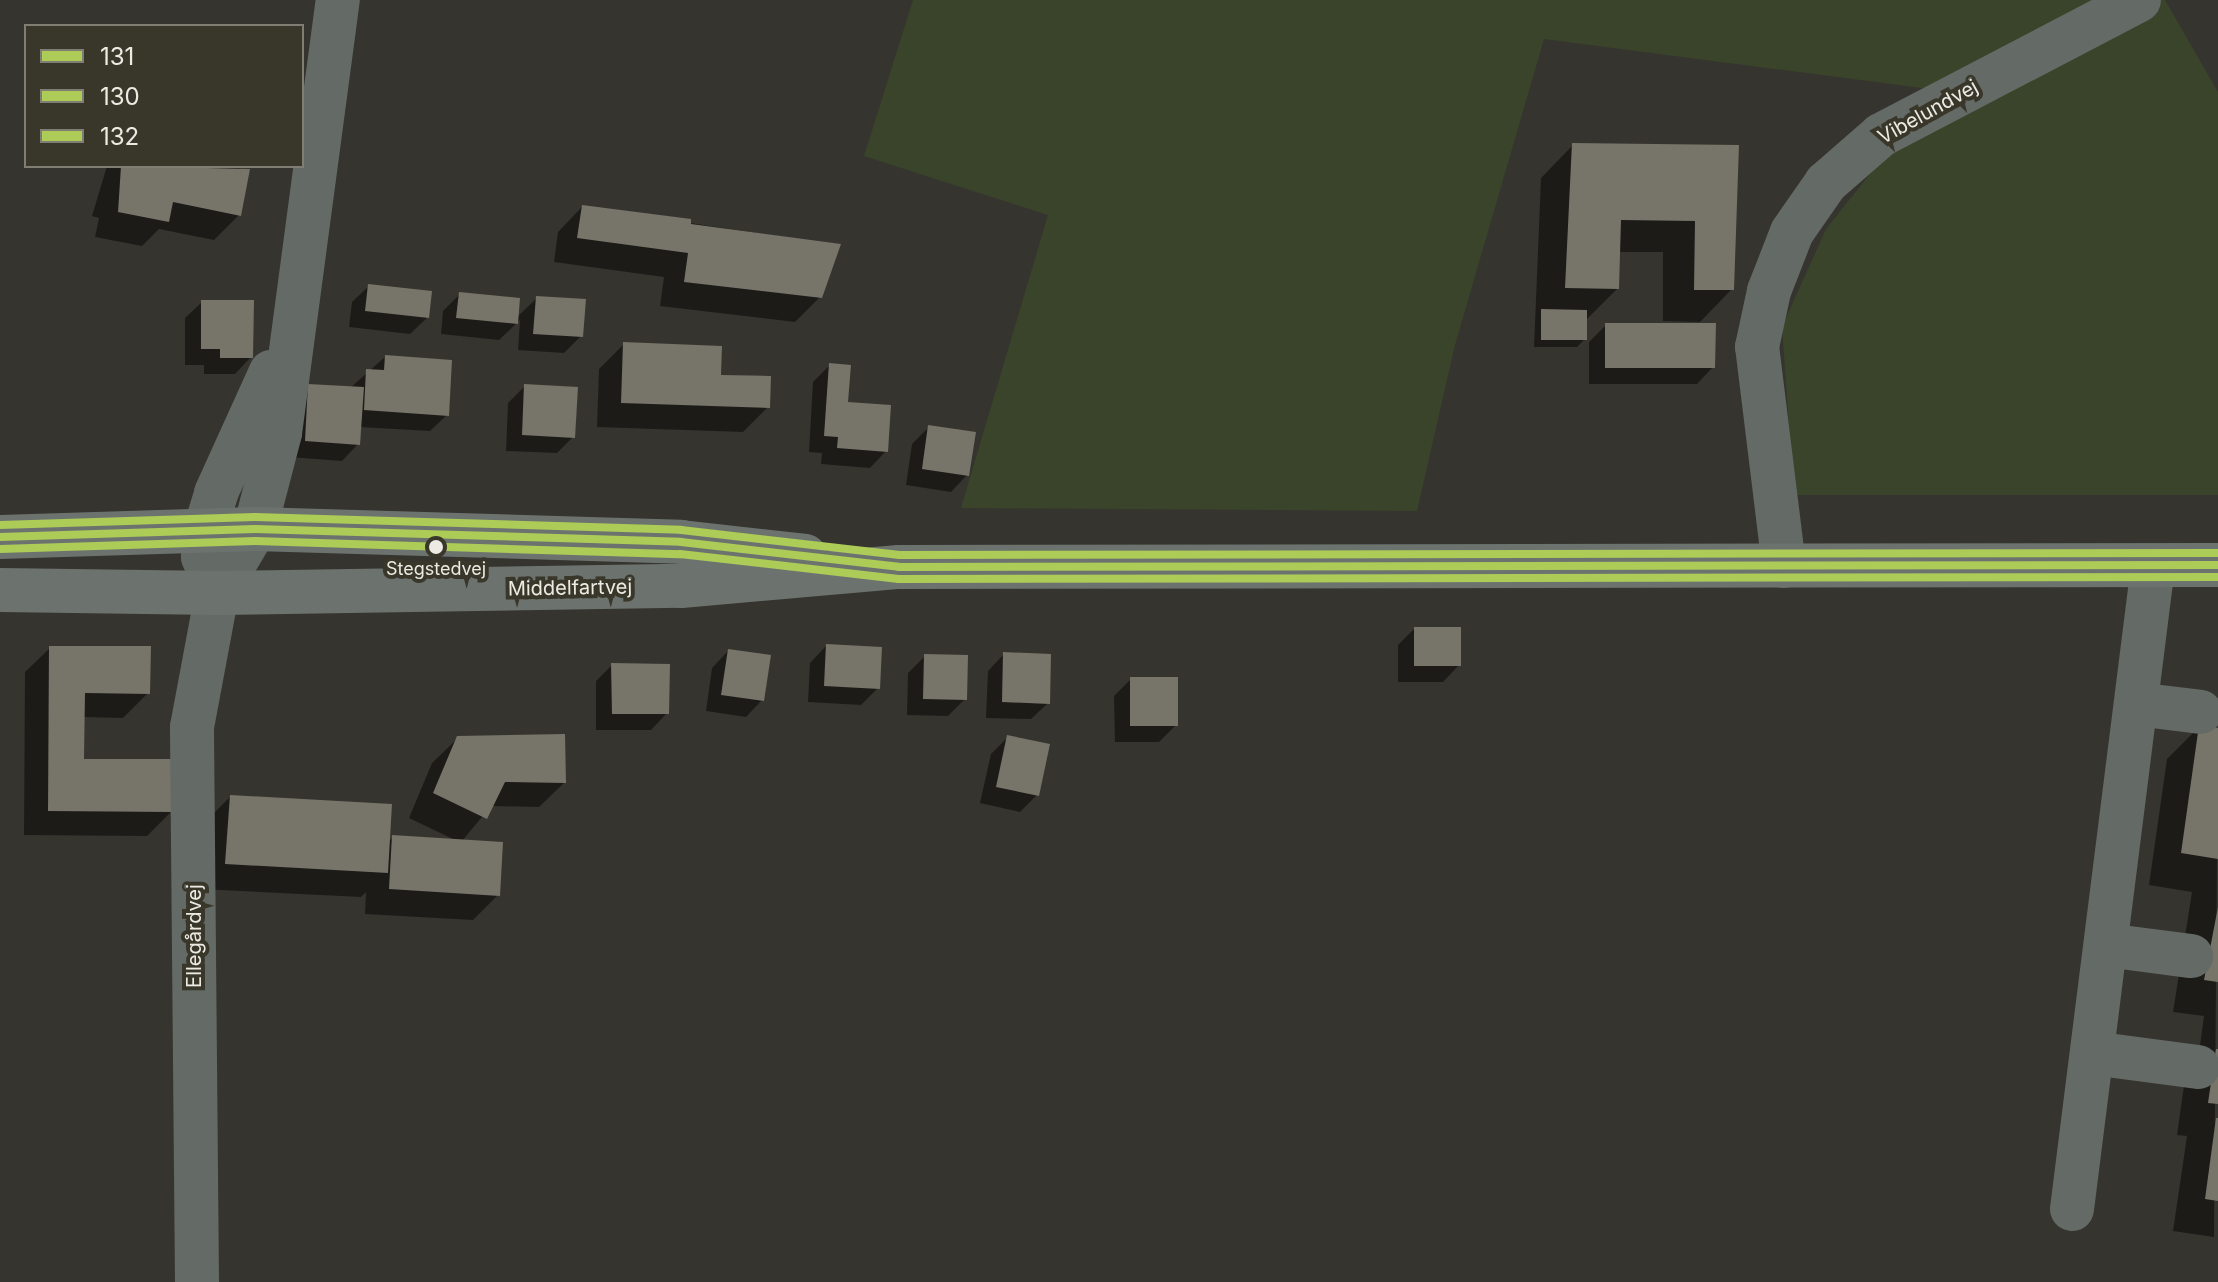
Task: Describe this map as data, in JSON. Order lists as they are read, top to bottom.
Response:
{
  "streets": {
    "main road": ["Middelfartvej"],
    "street": ["Vibelundvej", "Ellegårdvej"]
  },
  "crossings": [
    ["Vibelundvej", "Middelfartvej"],
    ["Middelfartvej", "Ellegårdvej"]
  ],
  "places": ["Stegstedvej"],
  "lines": ["transit line 132", "transit line 131", "transit line 130"],
  "legend": ["131", "130", "132"]
}
